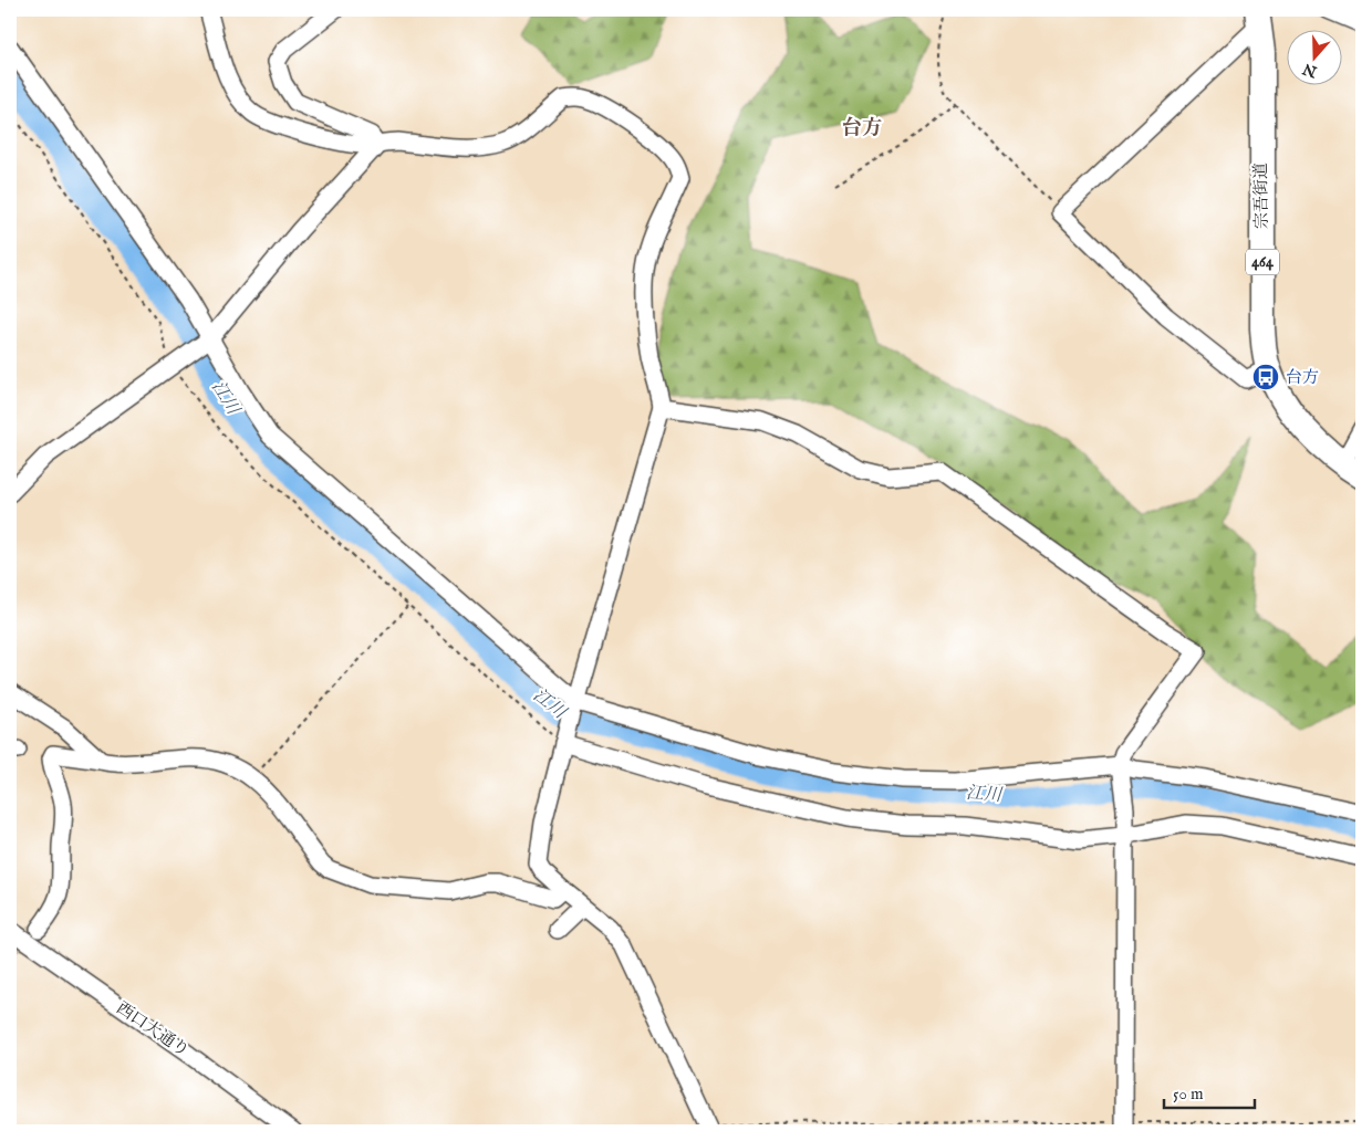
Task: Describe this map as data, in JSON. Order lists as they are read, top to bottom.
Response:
{
  "streets": {
    "highway": ["宗吾街道", "464"],
    "street": ["西口大通り"]
  },
  "districts": ["台方"],
  "water": ["江川"],
  "places": {
    "bus stop": ["台方"]
  },
  "scale_bar": "50 m",
  "north": "bottom"
}
